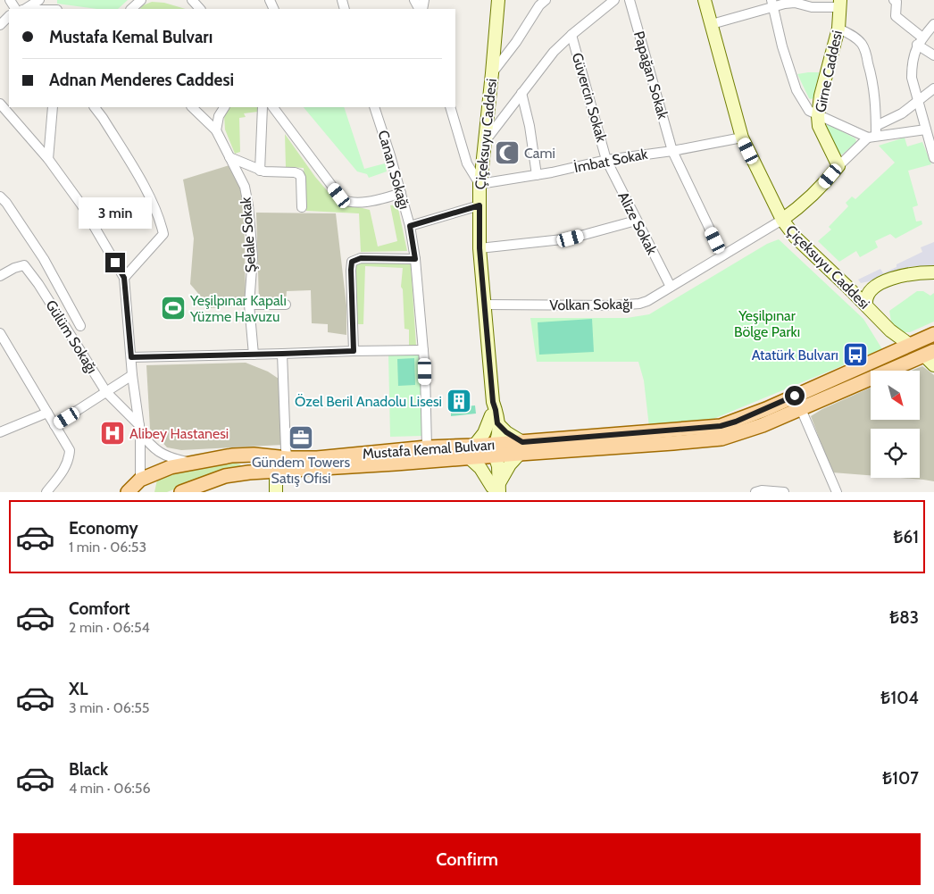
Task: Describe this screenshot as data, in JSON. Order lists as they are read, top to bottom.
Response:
{
  "streets": {
    "main road": ["Mustafa Kemal Bulvarı"],
    "street": [
      "Girne Caddesi",
      "Papağan Sokak",
      "Güvercin Sokak",
      "Çiçeksuyu Caddesi",
      "İmbat Sokak",
      "Canan Sokağı",
      "Alize Sokak",
      "Şelale Sokak",
      "Volkan Sokağı",
      "Gülüm Sokağı"
    ]
  },
  "crossings": [
    ["Papağan Sokak", "İmbat Sokak"],
    ["Papağan Sokak", "Volkan Sokağı"],
    ["Güvercin Sokak", "İmbat Sokak"],
    ["Güvercin Sokak", "Alize Sokak"],
    ["Çiçeksuyu Caddesi", "İmbat Sokak"],
    ["Çiçeksuyu Caddesi", "Volkan Sokağı"],
    ["Çiçeksuyu Caddesi", "Mustafa Kemal Bulvarı"],
    ["İmbat Sokak", "Alize Sokak"],
    ["Canan Sokağı", "Mustafa Kemal Bulvarı"],
    ["Alize Sokak", "Volkan Sokağı"],
    ["Gülüm Sokağı", "Mustafa Kemal Bulvarı"]
  ],
  "parks": ["Yeşilpınar Bölge Parkı"],
  "places": {
    "mosque": ["Cami"],
    "sports": ["Yeşilpınar Kapalı Yüzme Havuzu"],
    "bus stop": ["Atatürk Bulvarı"],
    "building": ["Özel Beril Anadolu Lisesi"],
    "hospital": ["Alibey Hastanesi"],
    "office": ["Gündem Towers Satış Ofisi"]
  },
  "north": "bottom right",
  "page": {
    "banner": ["Mustafa Kemal Bulvarı", "Adnan Menderes Caddesi"],
    "bubble": "3 min",
    "list": [
      {
        "name": "Economy",
        "note": "1 min · 06:53",
        "value": "₺61"
      },
      {
        "name": "Comfort",
        "note": "2 min · 06:54",
        "value": "₺83"
      },
      {
        "name": "XL",
        "note": "3 min · 06:55",
        "value": "₺104"
      },
      {
        "name": "Black",
        "note": "4 min · 06:56",
        "value": "₺107"
      }
    ],
    "buttons": "Confirm"
  }
}
